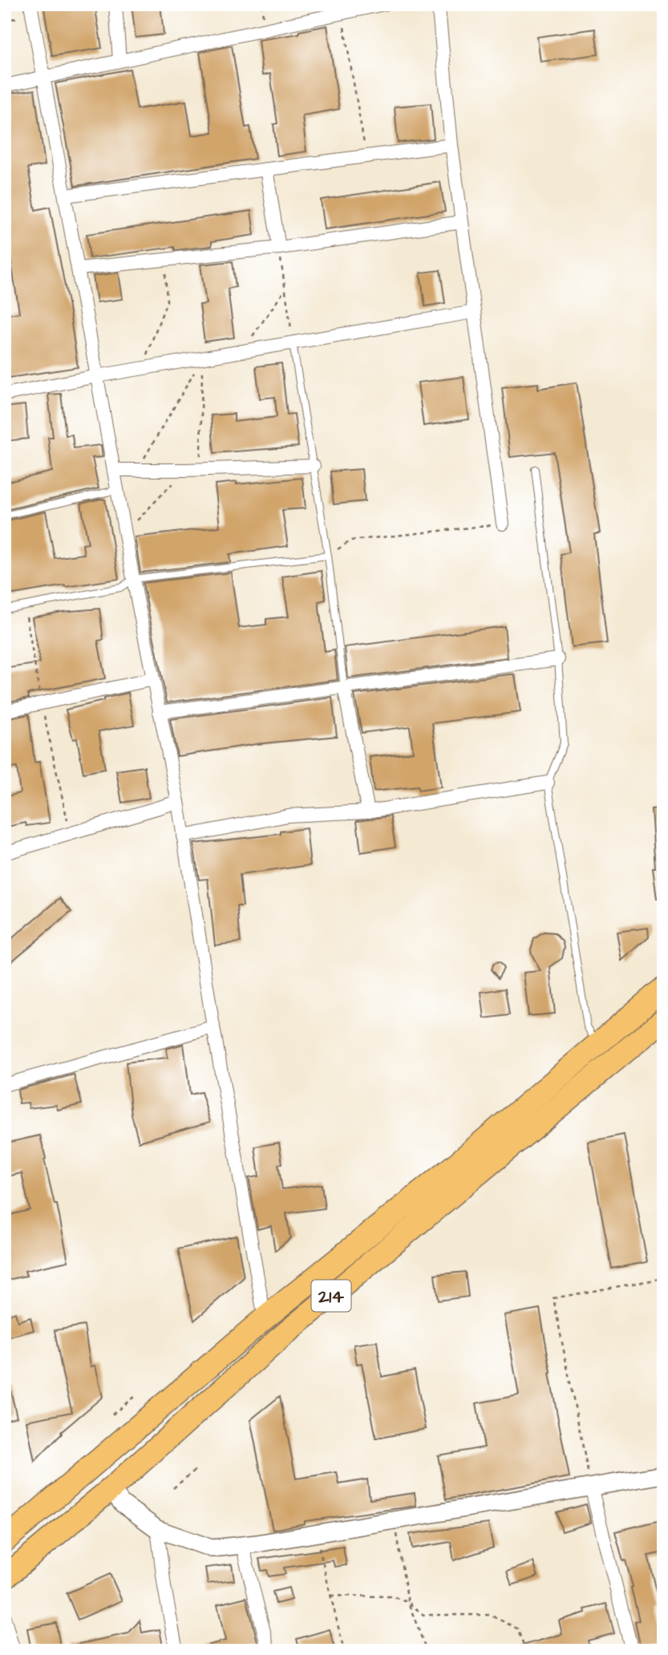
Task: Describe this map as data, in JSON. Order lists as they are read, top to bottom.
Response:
{
  "streets": {
    "highway": ["214"]
  }
}
